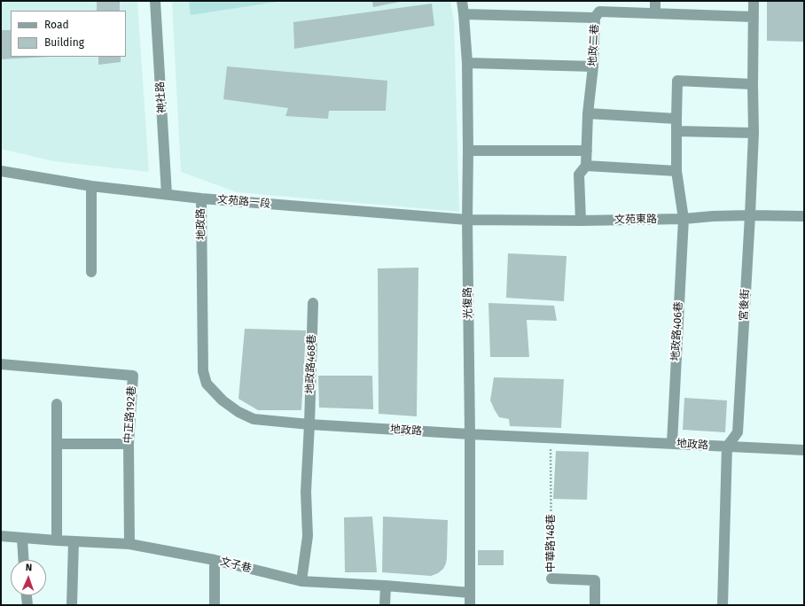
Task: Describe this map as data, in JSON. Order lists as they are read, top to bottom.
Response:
{
  "streets": {
    "street": [
      "地政二巷",
      "神社路",
      "文苑路一段",
      "文苑東路",
      "地政路",
      "光復路",
      "宮後街",
      "地政路406巷",
      "地政路468巷",
      "中正路192巷",
      "中華路148巷",
      "文子巷"
    ]
  },
  "crossings": [
    ["地政二巷", "文苑東路"],
    ["地政二巷", "宮後街"],
    ["神社路", "文苑路一段"],
    ["文苑路一段", "文苑東路"],
    ["文苑路一段", "地政路"],
    ["文苑路一段", "光復路"],
    ["文苑東路", "光復路"],
    ["文苑東路", "宮後街"],
    ["文苑東路", "地政路406巷"],
    ["地政路", "光復路"],
    ["地政路", "宮後街"],
    ["地政路", "地政路406巷"],
    ["地政路", "地政路468巷"],
    ["地政路", "中華路148巷"],
    ["光復路", "文子巷"],
    ["地政路468巷", "文子巷"],
    ["中正路192巷", "文子巷"]
  ],
  "legend": ["Road", "Building"],
  "north": "top"
}
